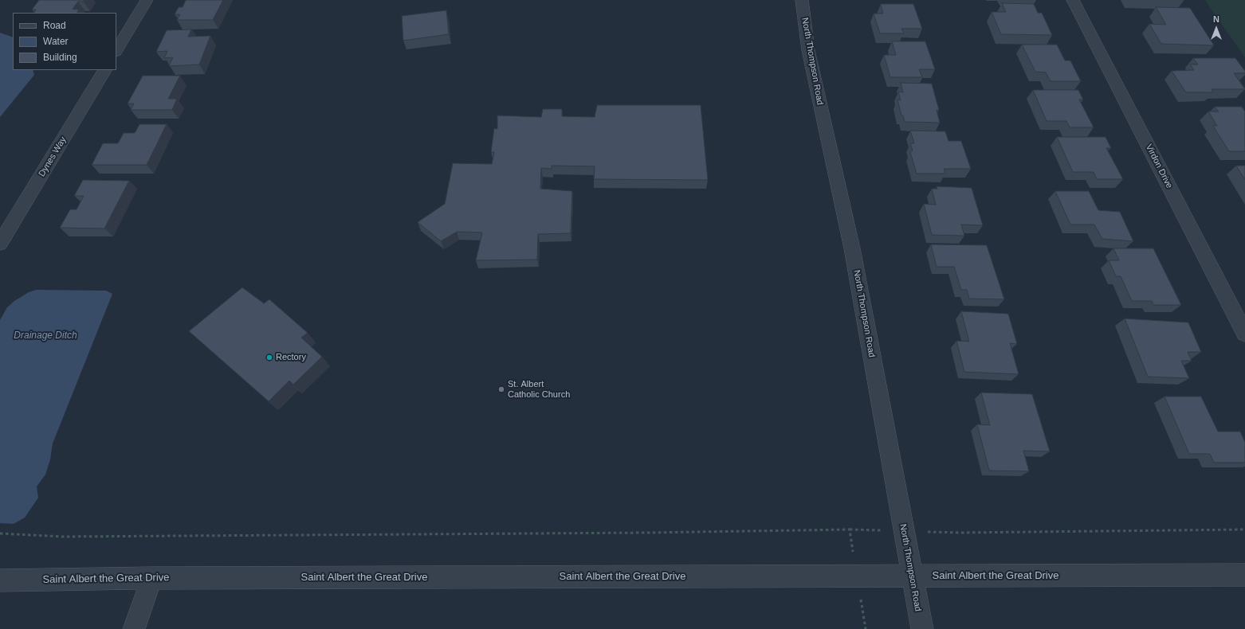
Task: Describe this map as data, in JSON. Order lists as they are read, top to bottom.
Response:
{
  "streets": {
    "street": [
      "North Thompson Road",
      "Dynes Way",
      "Virdon Drive",
      "Saint Albert the Great Drive"
    ]
  },
  "crossings": [
    ["North Thompson Road", "Saint Albert the Great Drive"]
  ],
  "water": ["Drainage Ditch"],
  "places": ["Rectory", "St. Albert Catholic Church"],
  "legend": ["Road", "Water", "Building"],
  "north": "top"
}
